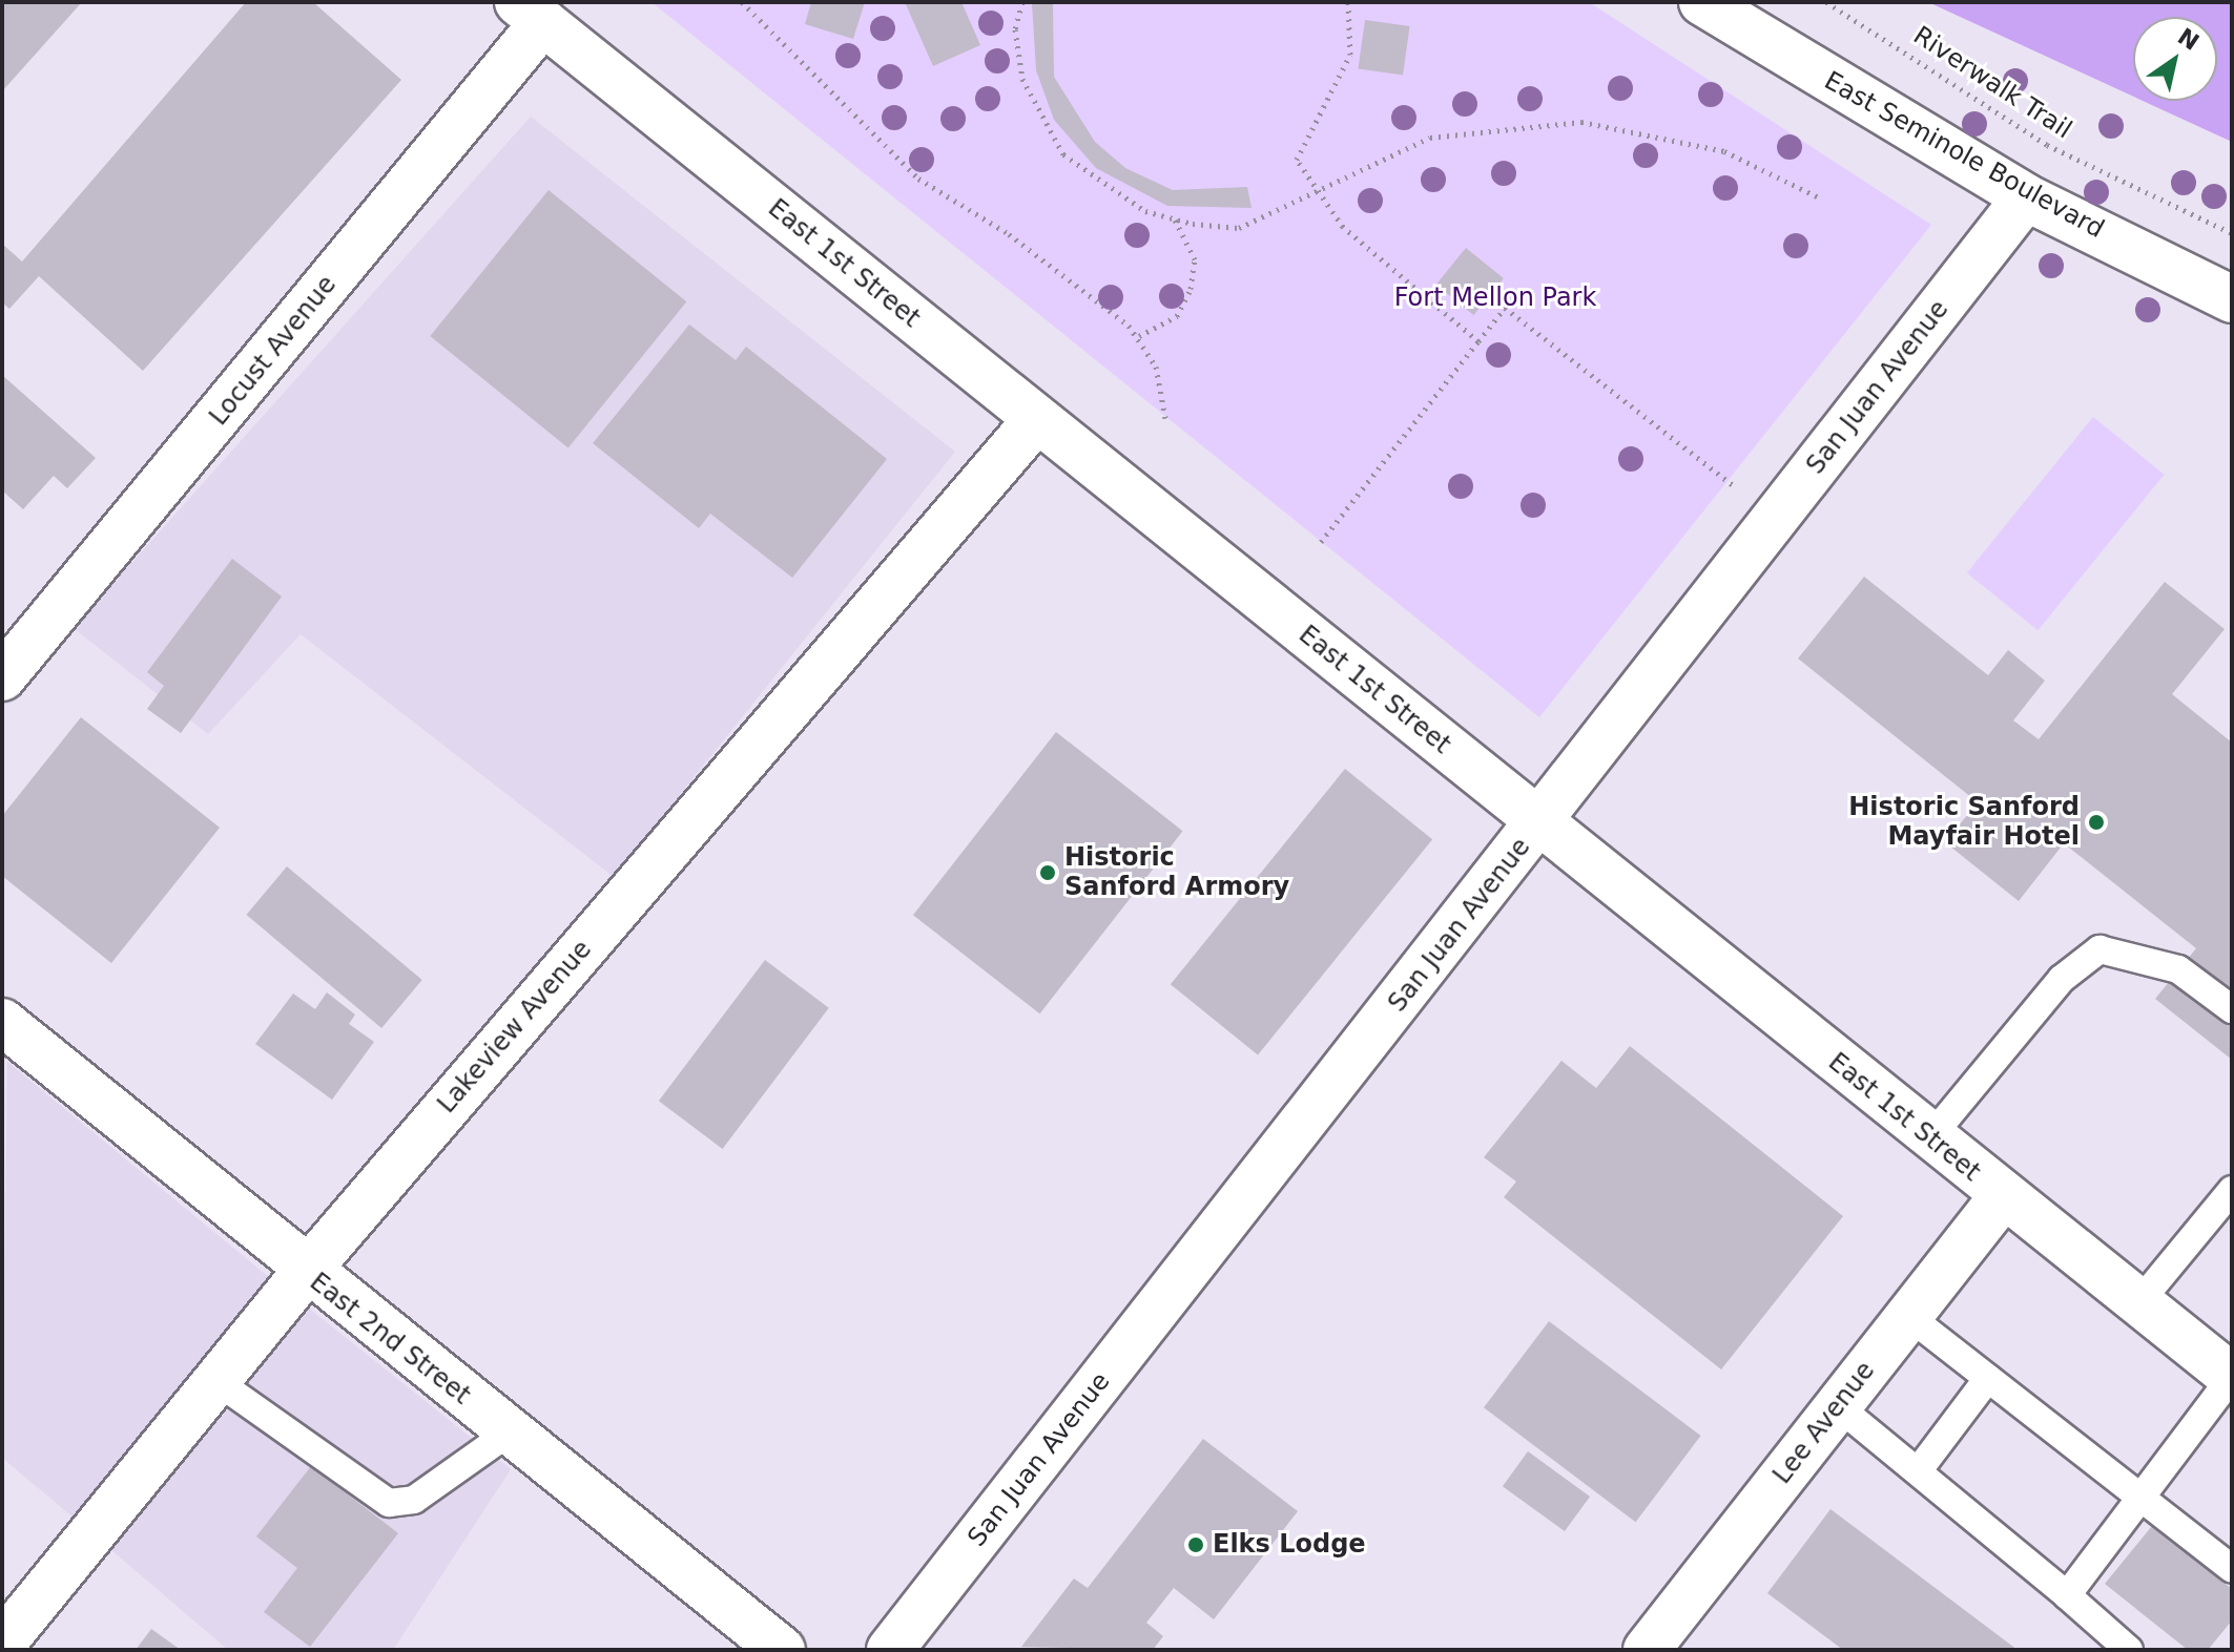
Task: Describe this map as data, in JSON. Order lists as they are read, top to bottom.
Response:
{
  "streets": {
    "street": [
      "East Seminole Boulevard",
      "East 1st Street",
      "Locust Avenue",
      "San Juan Avenue",
      "Lakeview Avenue",
      "East 2nd Street",
      "Lee Avenue"
    ],
    "path": ["Riverwalk Trail"]
  },
  "crossings": [
    ["East Seminole Boulevard", "San Juan Avenue"],
    ["East 1st Street", "Locust Avenue"],
    ["East 1st Street", "San Juan Avenue"],
    ["East 1st Street", "Lakeview Avenue"],
    ["East 1st Street", "Lee Avenue"],
    ["Lakeview Avenue", "East 2nd Street"]
  ],
  "parks": ["Fort Mellon Park"],
  "places": ["Historic Sanford Mayfair Hotel", "Historic Sanford Armory", "Elks Lodge"],
  "north": "top right"
}
